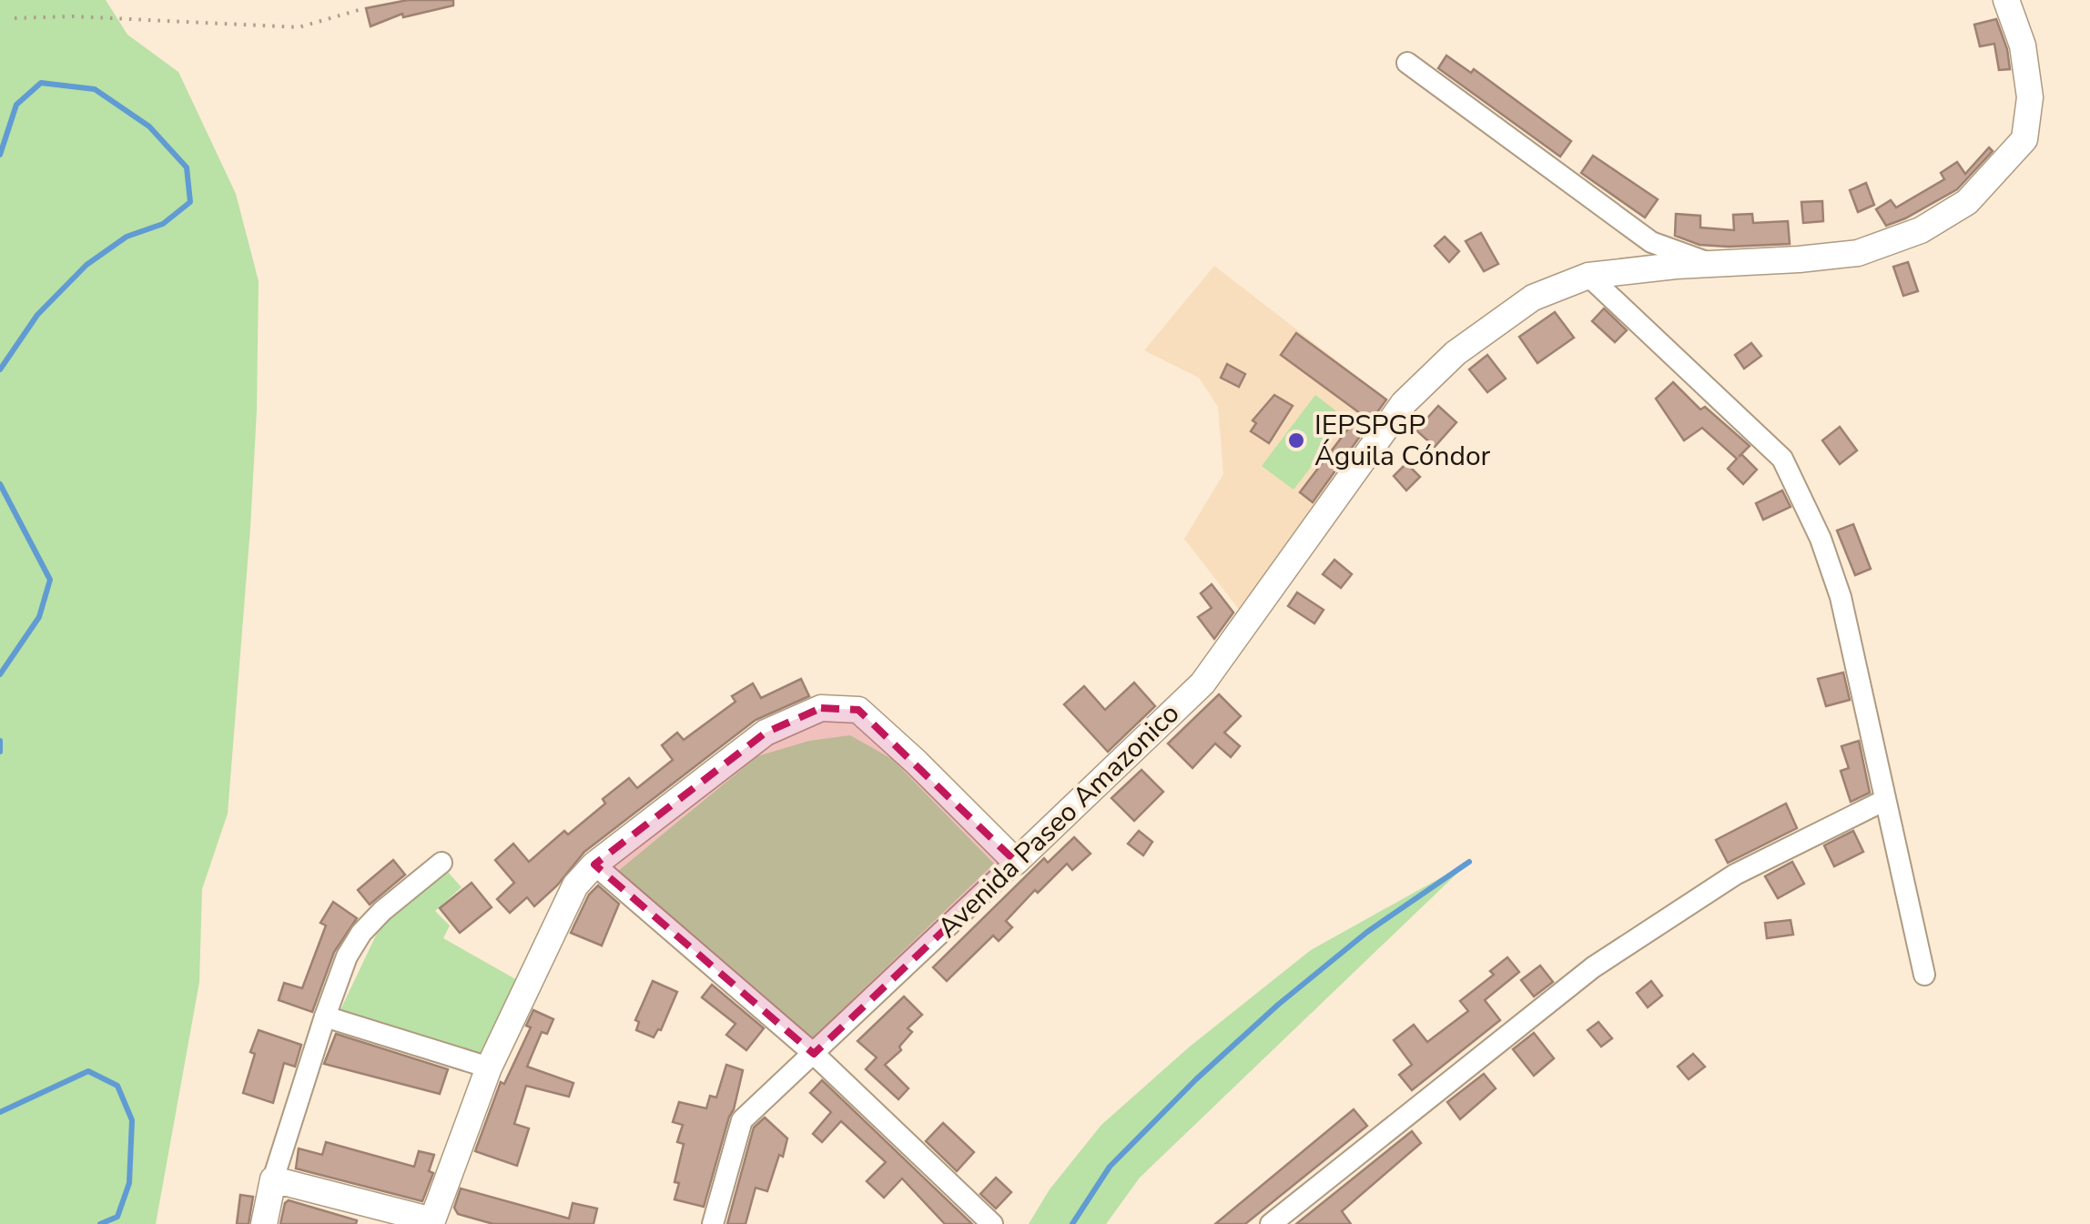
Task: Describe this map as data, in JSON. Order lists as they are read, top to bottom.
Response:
{
  "streets": {
    "street": ["Avenida Paseo Amazonico"]
  },
  "places": ["IEPSPGP Águila Cóndor"]
}
